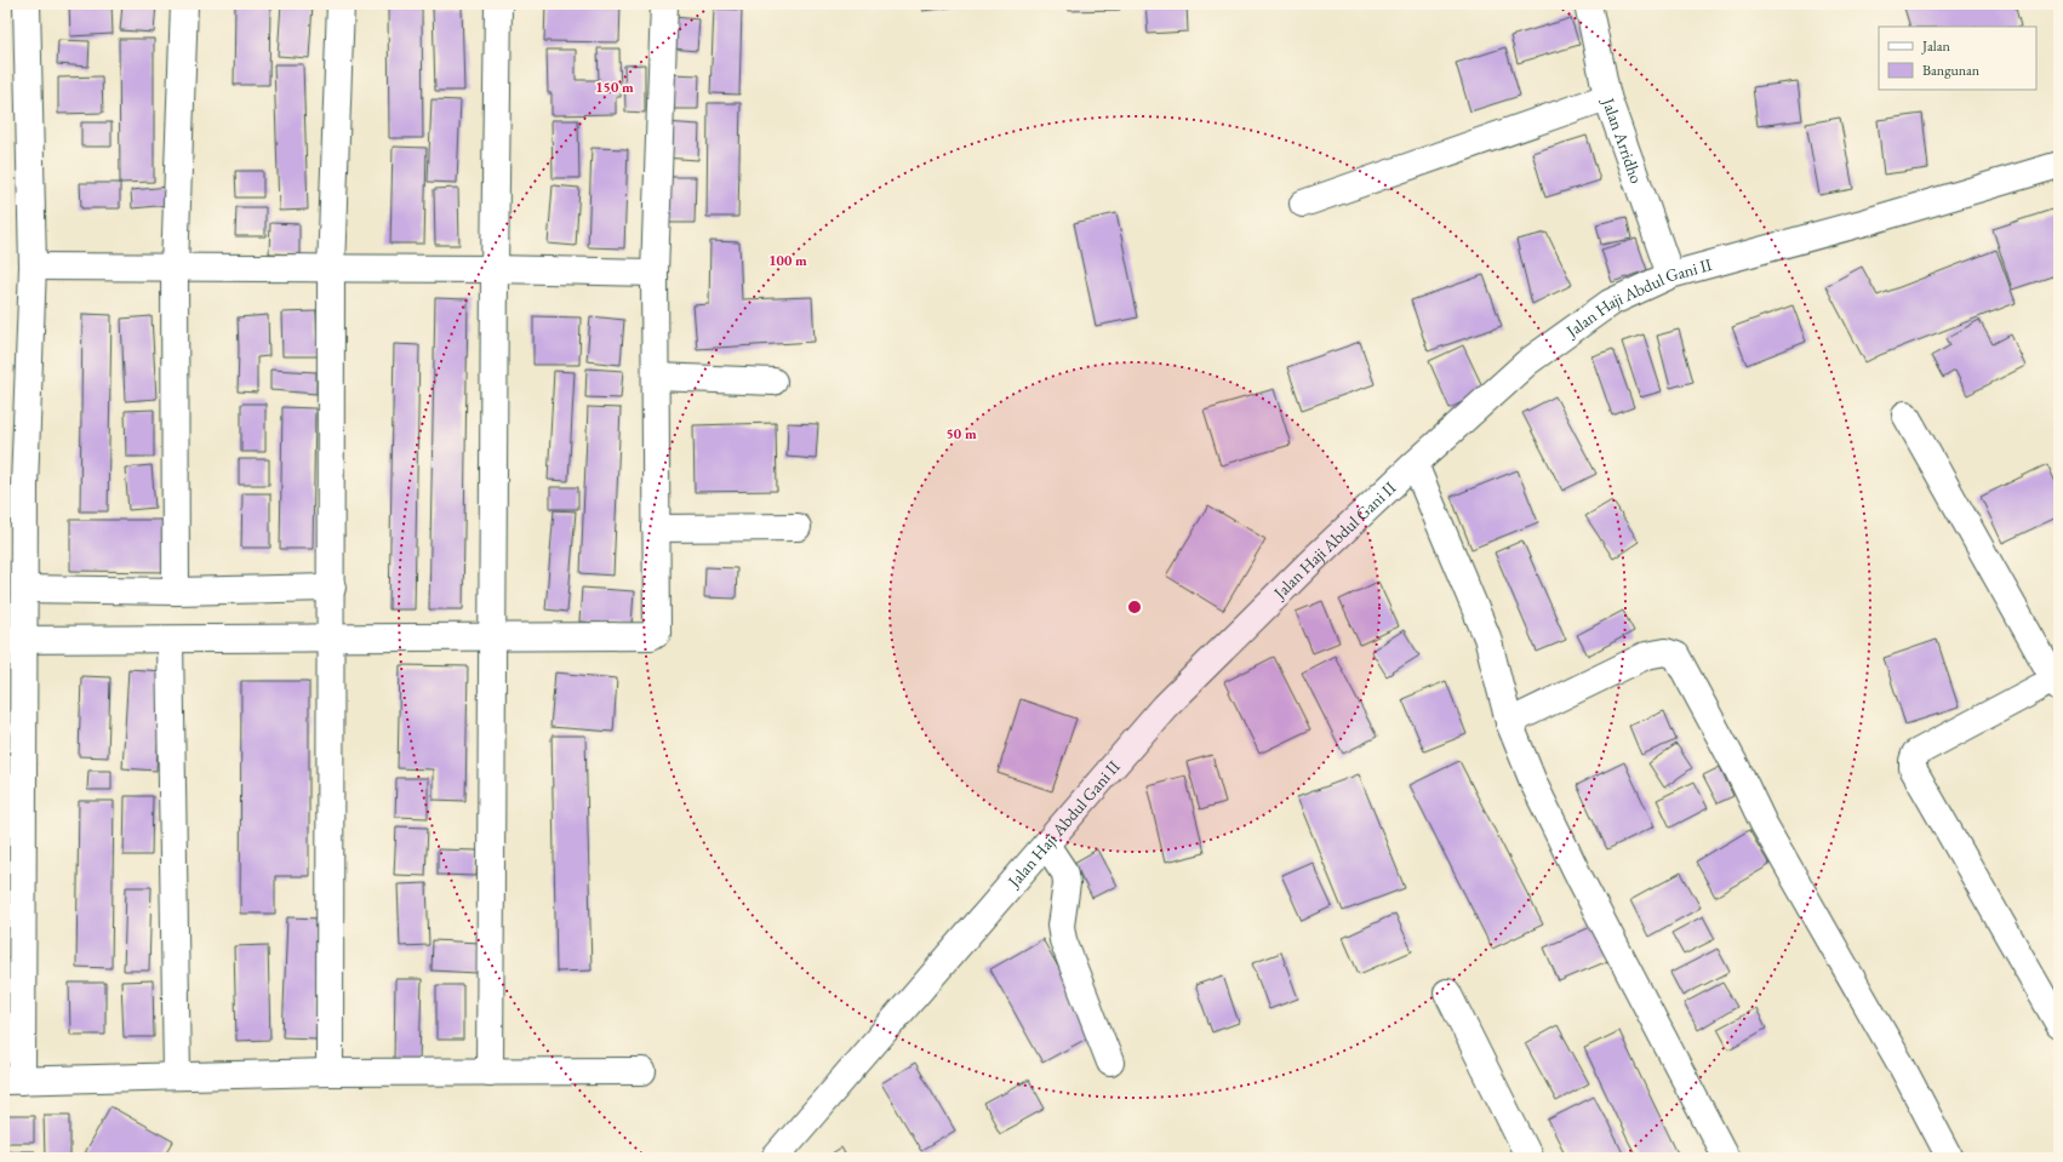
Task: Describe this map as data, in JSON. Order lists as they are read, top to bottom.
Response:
{
  "streets": {
    "street": ["Jalan Arridho", "Jalan Haji Abdul Gani II"]
  },
  "crossings": [
    ["Jalan Arridho", "Jalan Haji Abdul Gani II"]
  ],
  "legend": ["Jalan", "Bangunan"],
  "rings": ["150 m", "100 m", "50 m"]
}
